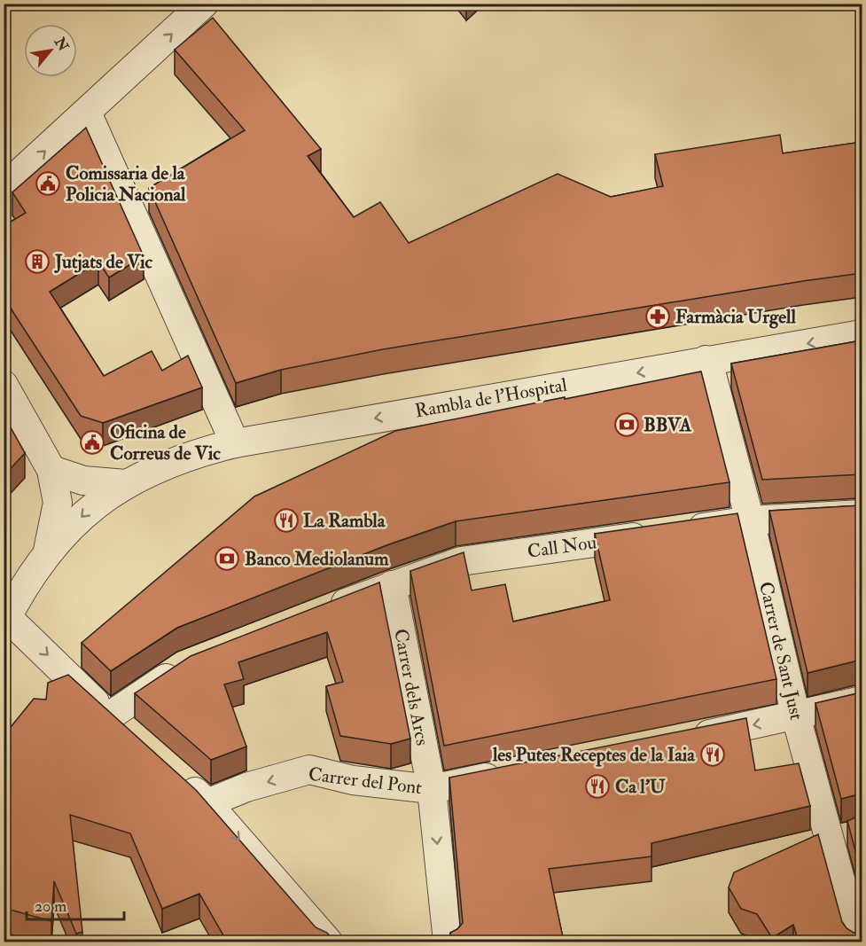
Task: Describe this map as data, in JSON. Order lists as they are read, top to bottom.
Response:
{
  "streets": {
    "street": [
      "Rambla de l'Hospital",
      "Call Nou",
      "Carrer de Sant Just",
      "Carrer dels Arcs",
      "Carrer del Pont"
    ]
  },
  "crossings": [
    ["Rambla de l'Hospital", "Carrer de Sant Just"],
    ["Call Nou", "Carrer de Sant Just"],
    ["Call Nou", "Carrer dels Arcs"],
    ["Carrer dels Arcs", "Carrer del Pont"]
  ],
  "one_way": ["Rambla de l'Hospital", "Carrer dels Arcs", "Carrer del Pont"],
  "places": {
    "public building": ["Comissaria de la Policia Nacional", "Oficina de Correus de Vic"],
    "building": ["Jutjats de Vic"],
    "pharmacy": ["Farmàcia Urgell"],
    "bank": ["BBVA", "Banco Mediolanum"],
    "restaurant": ["La Rambla", "les Putes Receptes de la Iaia", "Ca l'U"]
  },
  "scale_bar": "20 m",
  "north": "top right"
}
